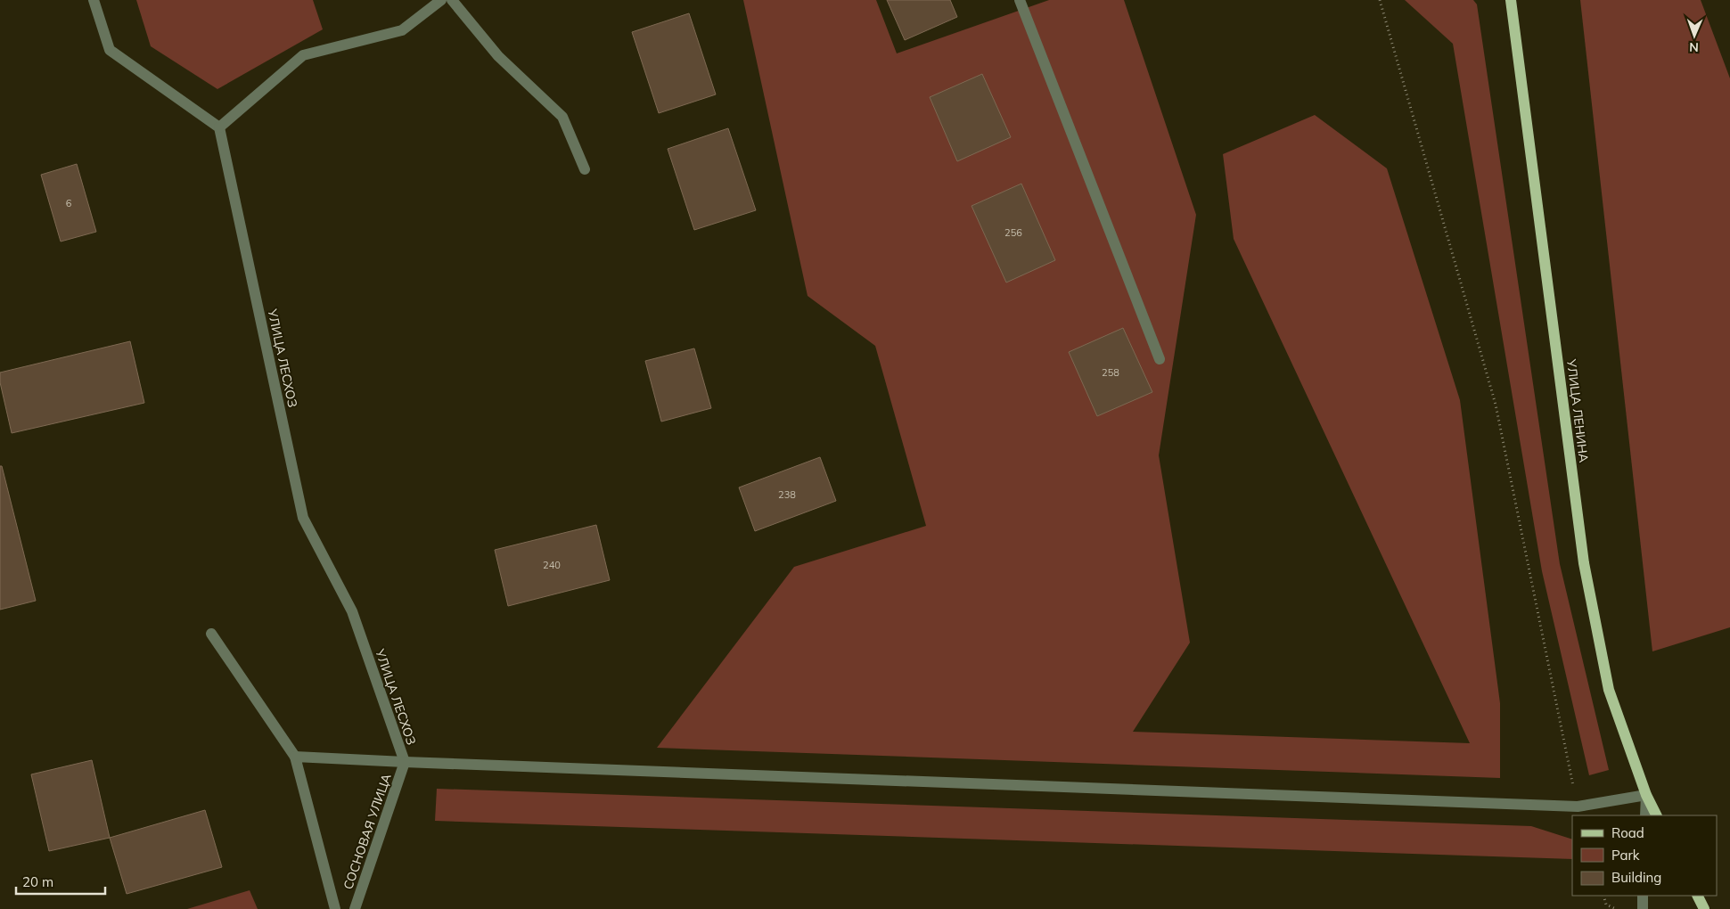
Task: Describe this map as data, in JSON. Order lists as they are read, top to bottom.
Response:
{
  "streets": {
    "main road": ["УЛИЦА ЛЕНИНА"],
    "street": ["УЛИЦА ЛЕСХОЗ", "СОСНОВАЯ УЛИЦА"]
  },
  "crossings": [
    ["УЛИЦА ЛЕСХОЗ", "СОСНОВАЯ УЛИЦА"]
  ],
  "house_numbers": [
    "6",
    "256",
    "258",
    "238",
    "240"
  ],
  "legend": ["Road", "Park", "Building"],
  "scale_bar": "20 m",
  "north": "bottom"
}
